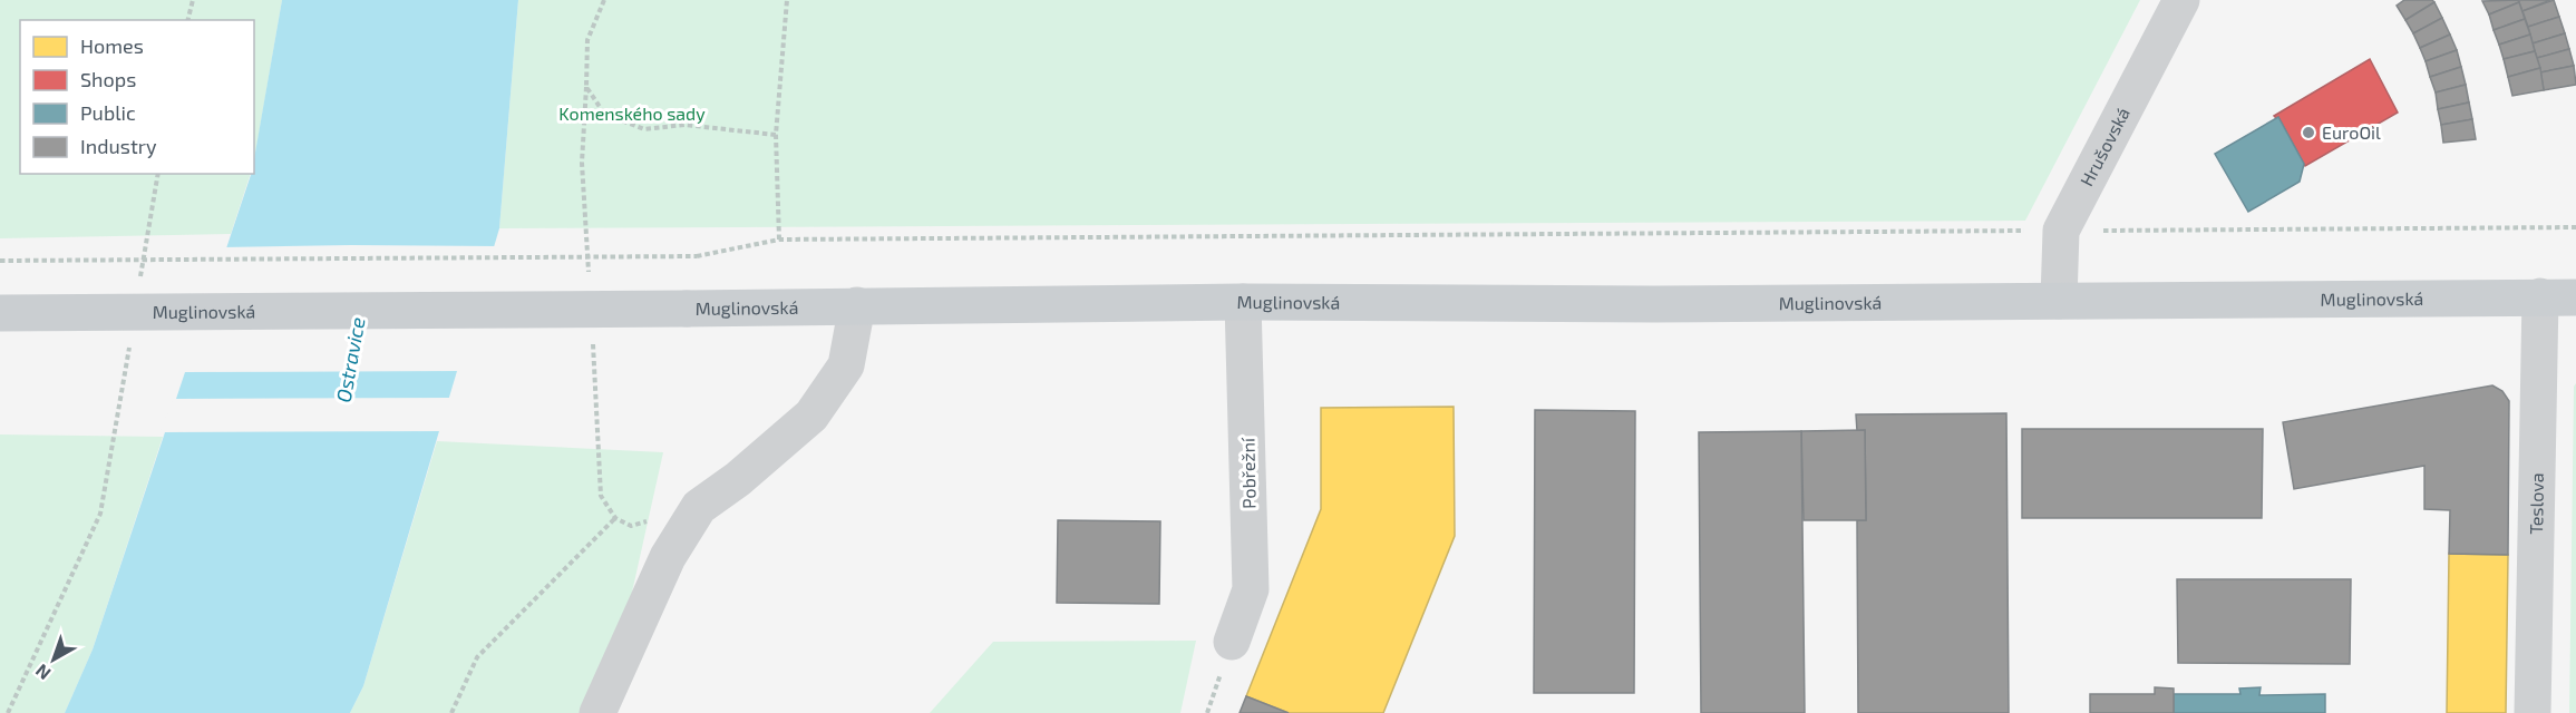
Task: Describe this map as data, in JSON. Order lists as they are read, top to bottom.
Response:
{
  "streets": {
    "main road": ["Muglinovská"],
    "street": ["Hrušovská", "Pobřežní", "Teslova"]
  },
  "crossings": [
    ["Hrušovská", "Muglinovská"],
    ["Muglinovská", "Pobřežní"],
    ["Muglinovská", "Teslova"]
  ],
  "water": ["Ostravice"],
  "parks": ["Komenského sady"],
  "places": ["EuroOil"],
  "legend": [
    "Homes",
    "Shops",
    "Public",
    "Industry"
  ],
  "north": "bottom left"
}
